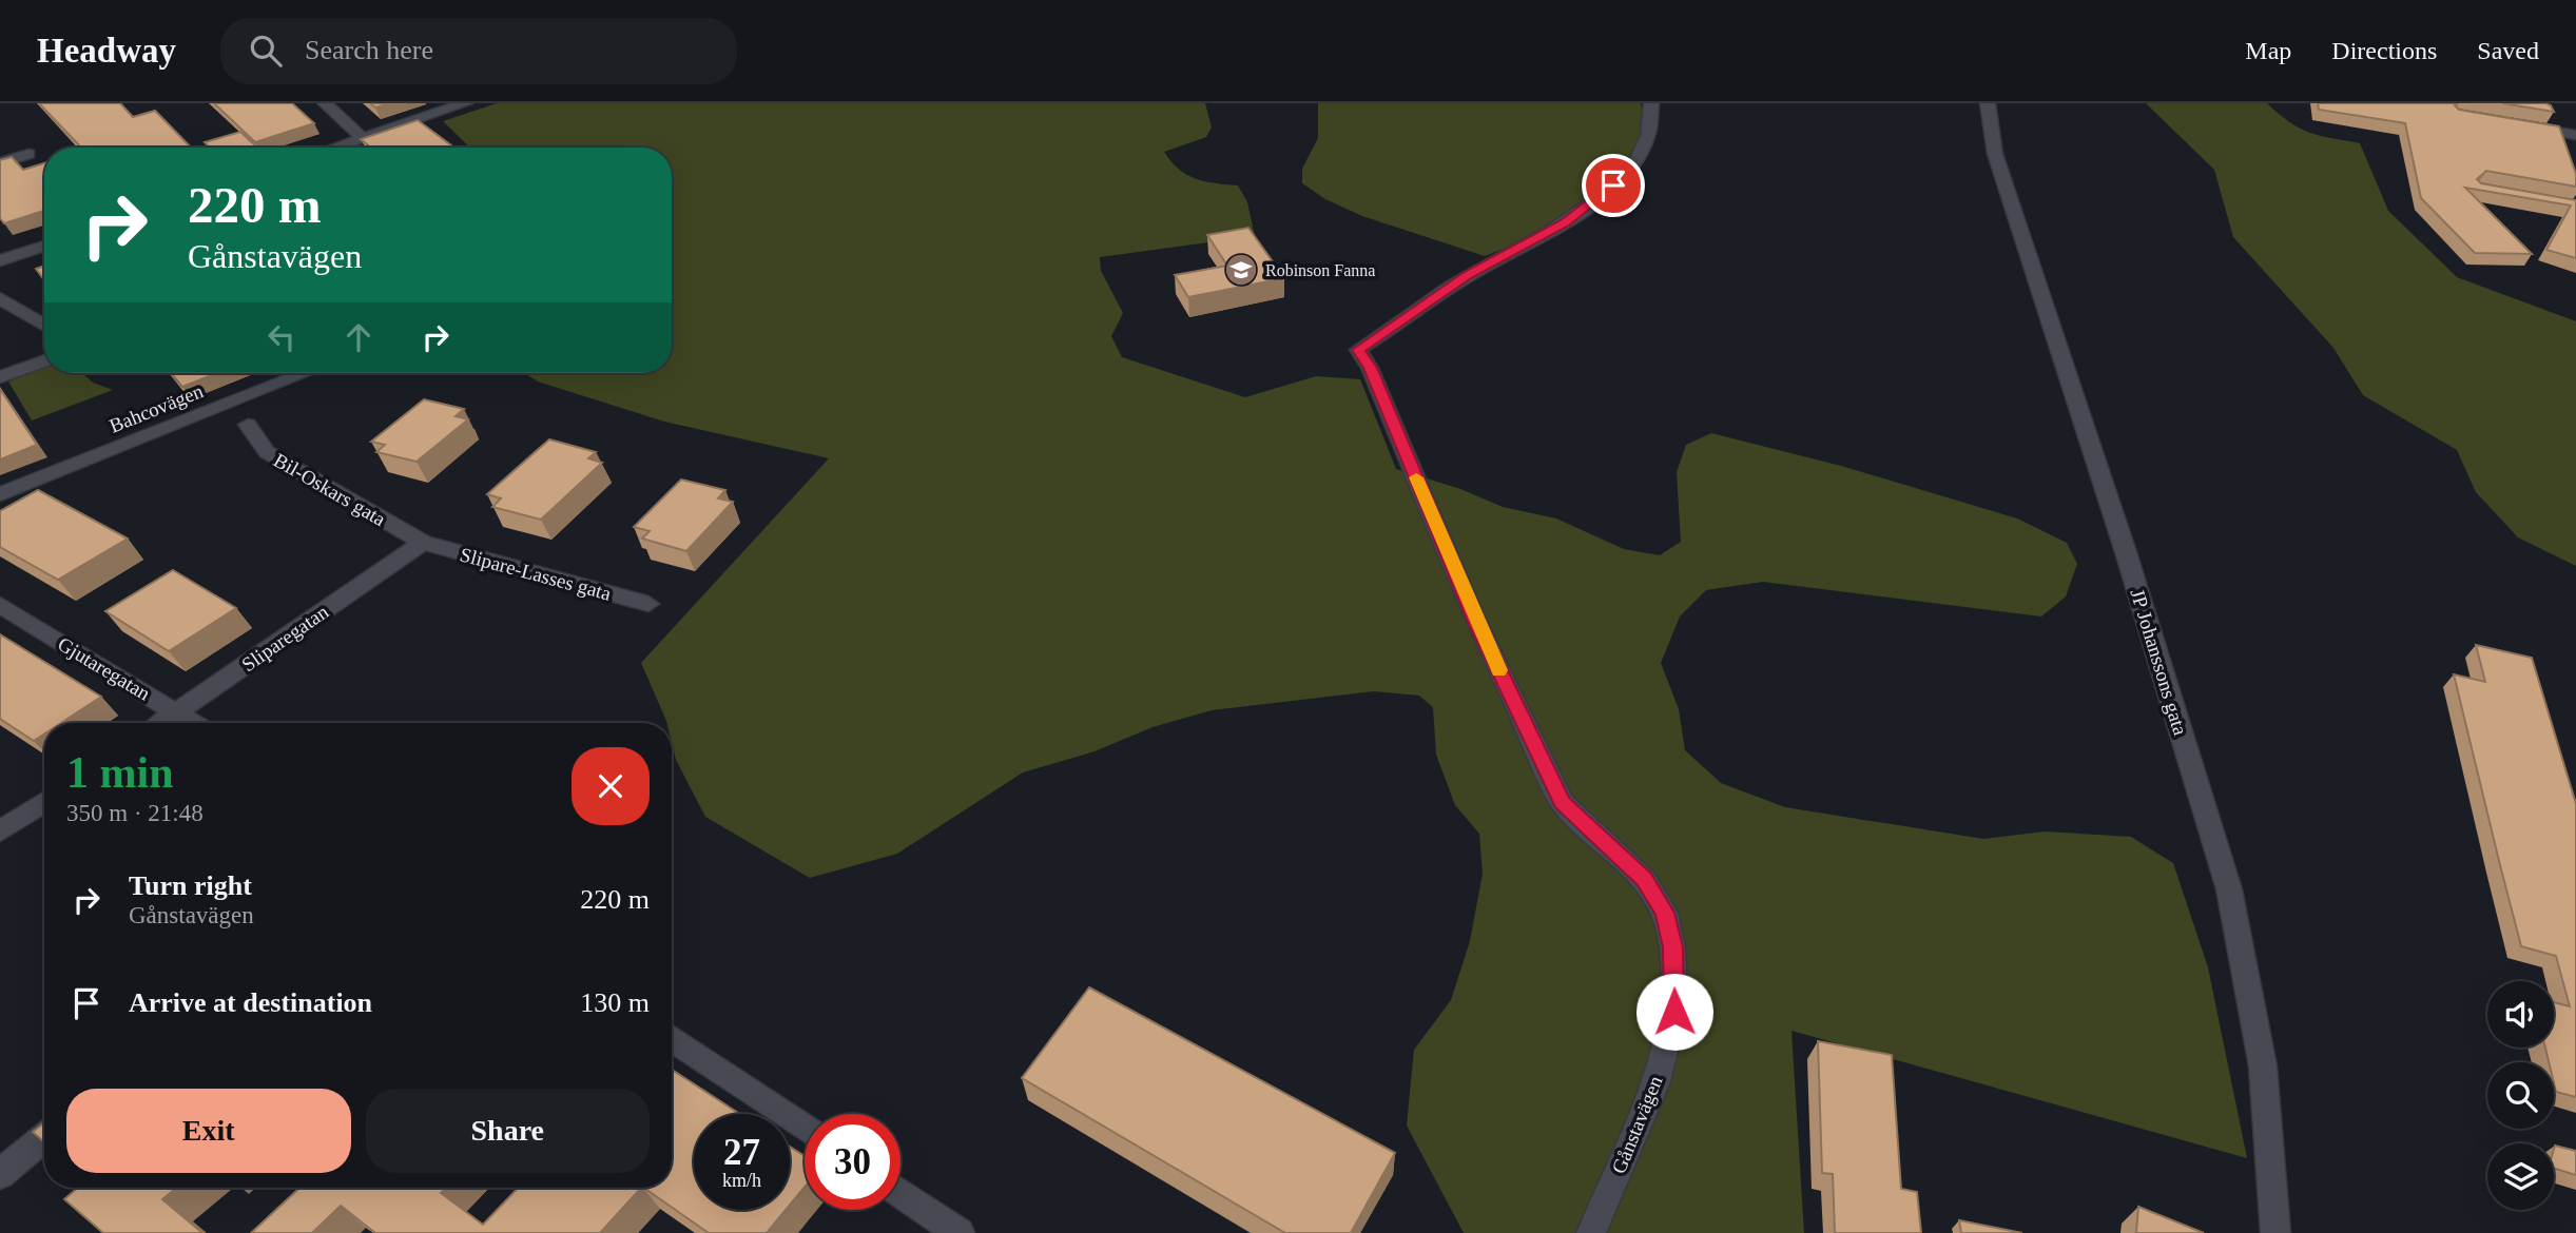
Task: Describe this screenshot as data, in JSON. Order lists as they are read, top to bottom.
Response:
{
  "streets": {
    "street": [
      "Bahcovägen",
      "Bil-Oskars gata",
      "Slipare-Lasses gata",
      "Sliparegatan",
      "JP Johanssons gata",
      "Gjutaregatan",
      "Gånstavägen"
    ]
  },
  "crossings": [
    ["Bil-Oskars gata", "Slipare-Lasses gata"],
    ["Bil-Oskars gata", "Sliparegatan"],
    ["Slipare-Lasses gata", "Sliparegatan"],
    ["Sliparegatan", "Gjutaregatan"]
  ],
  "places": {
    "school or university": ["Robinson Fanna"]
  },
  "page": {
    "header": "Headway",
    "search": "Search here",
    "nav": ["Map", "Directions", "Saved"],
    "turn": ["220 m", "Gånstavägen"],
    "heading": ["1 min", "350 m · 21:48"],
    "list": [
      {
        "name": "Turn right",
        "note": "Gånstavägen",
        "value": "220 m"
      },
      {
        "name": "Arrive at destination",
        "value": "130 m"
      }
    ],
    "buttons": ["Exit", "Share"],
    "speed": "27 km/h",
    "limit": "30"
  }
}
